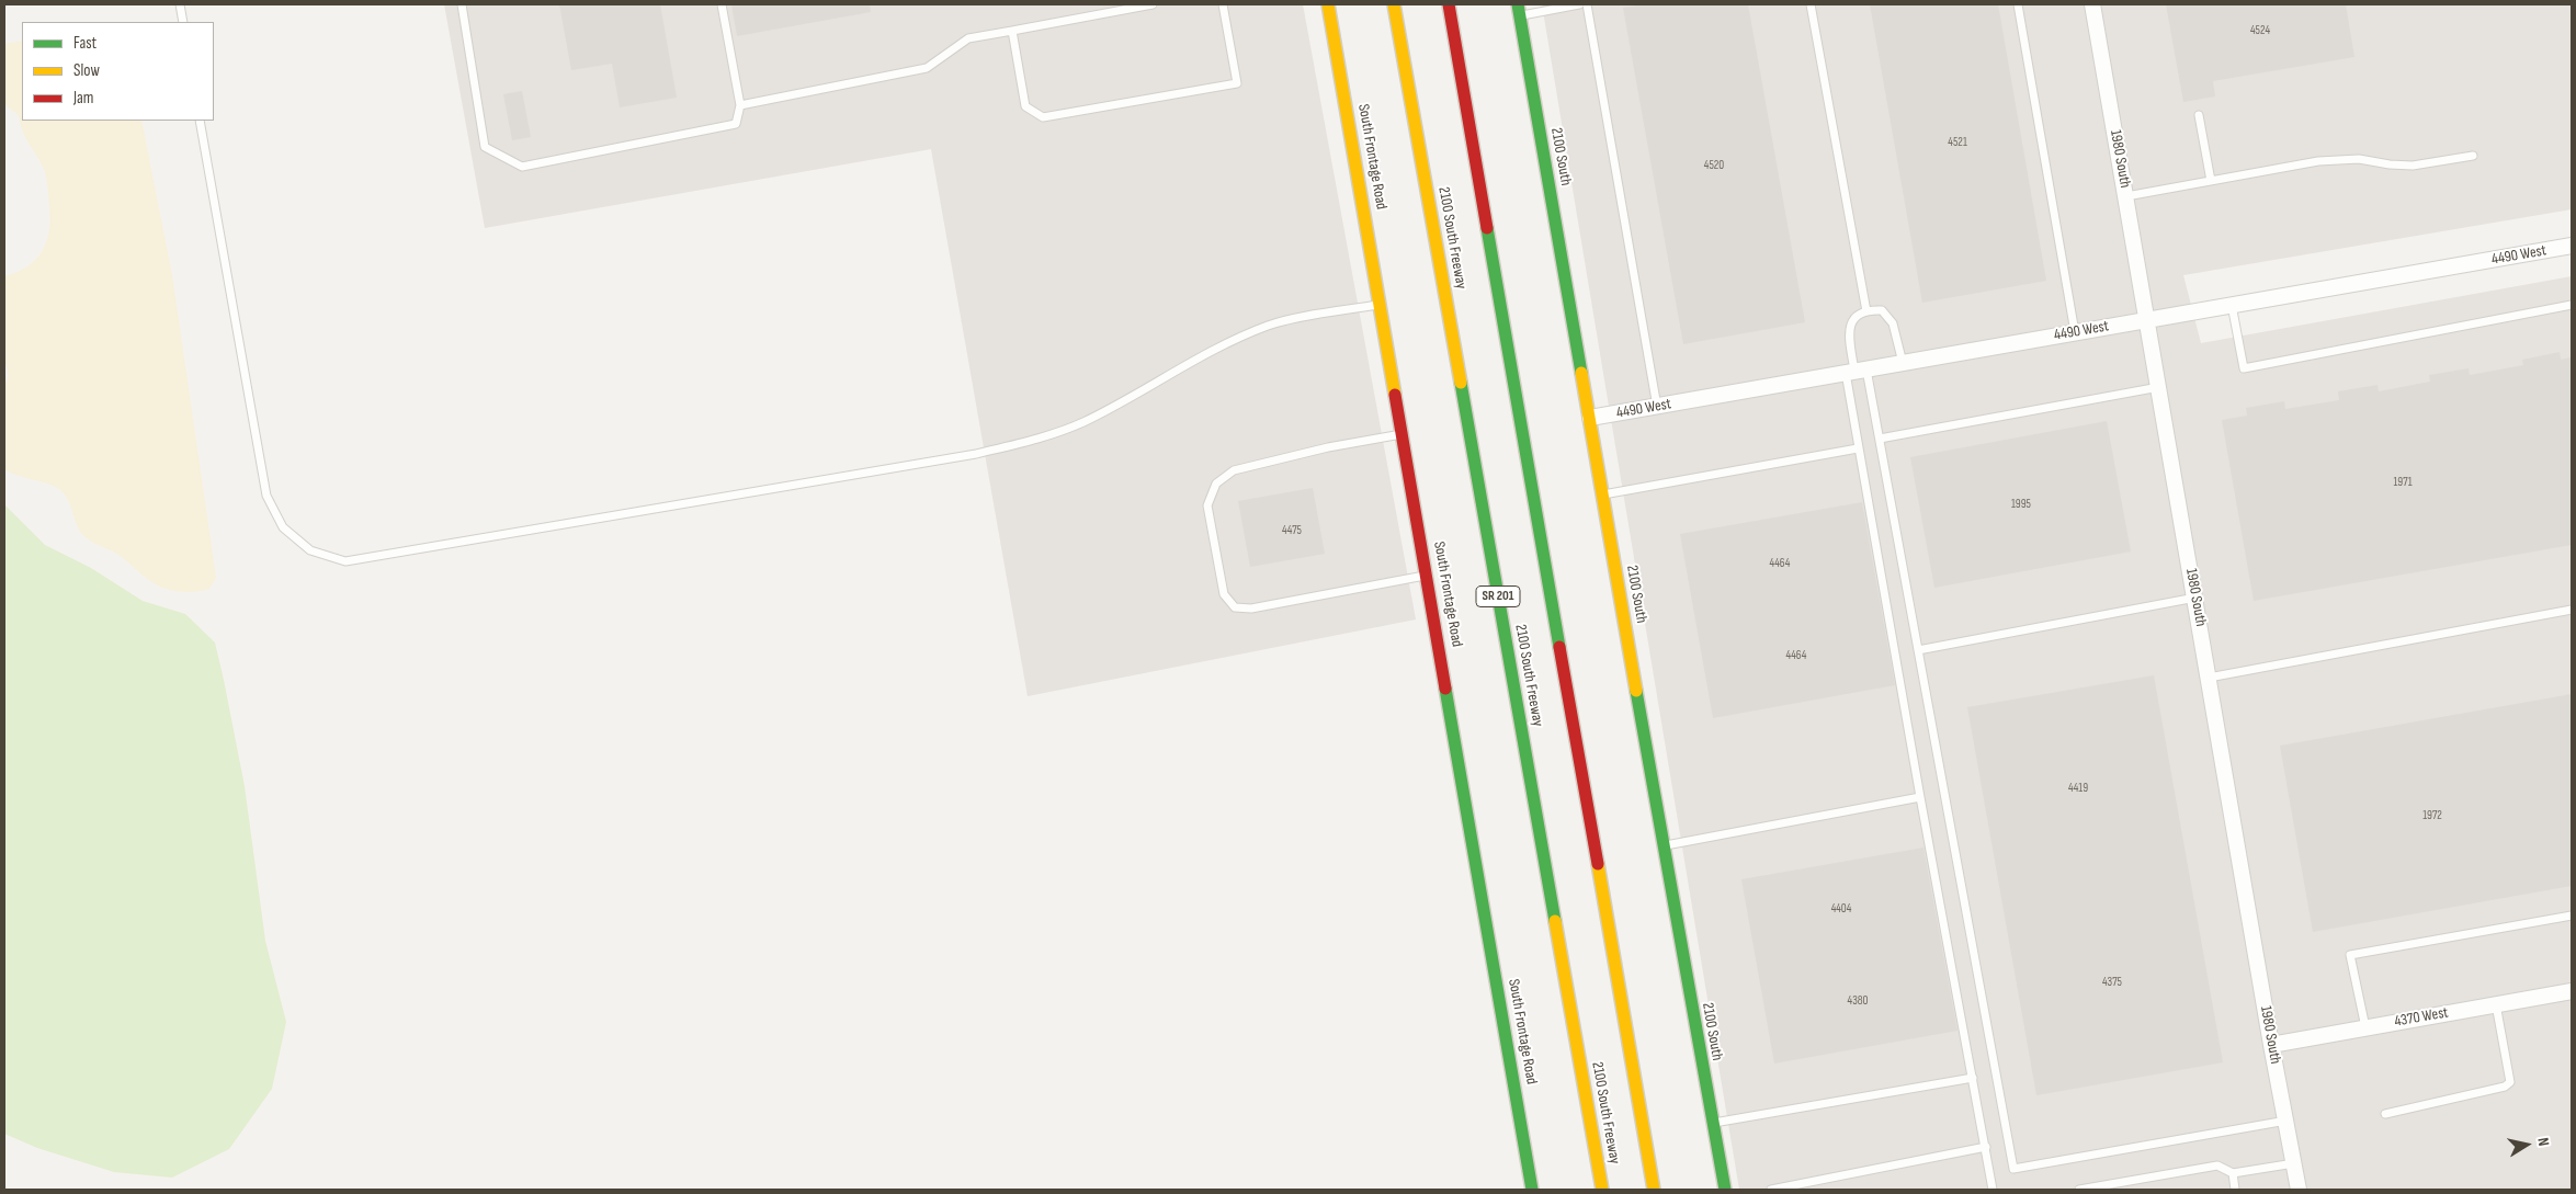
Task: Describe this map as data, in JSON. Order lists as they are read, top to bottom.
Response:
{
  "streets": {
    "main road": [
      "South Frontage Road",
      "2100 South",
      "2100 South Freeway",
      "SR 201"
    ],
    "street": ["1980 South", "4490 West", "4370 West"]
  },
  "crossings": [
    ["2100 South", "4490 West"],
    ["1980 South", "4490 West"],
    ["1980 South", "4370 West"]
  ],
  "house_numbers": [
    "4524",
    "4521",
    "4520",
    "1971",
    "1995",
    "4475",
    "4464",
    "4464",
    "4419",
    "1972",
    "4404",
    "4375",
    "4380"
  ],
  "legend": ["Fast", "Slow", "Jam"],
  "north": "right"
}
